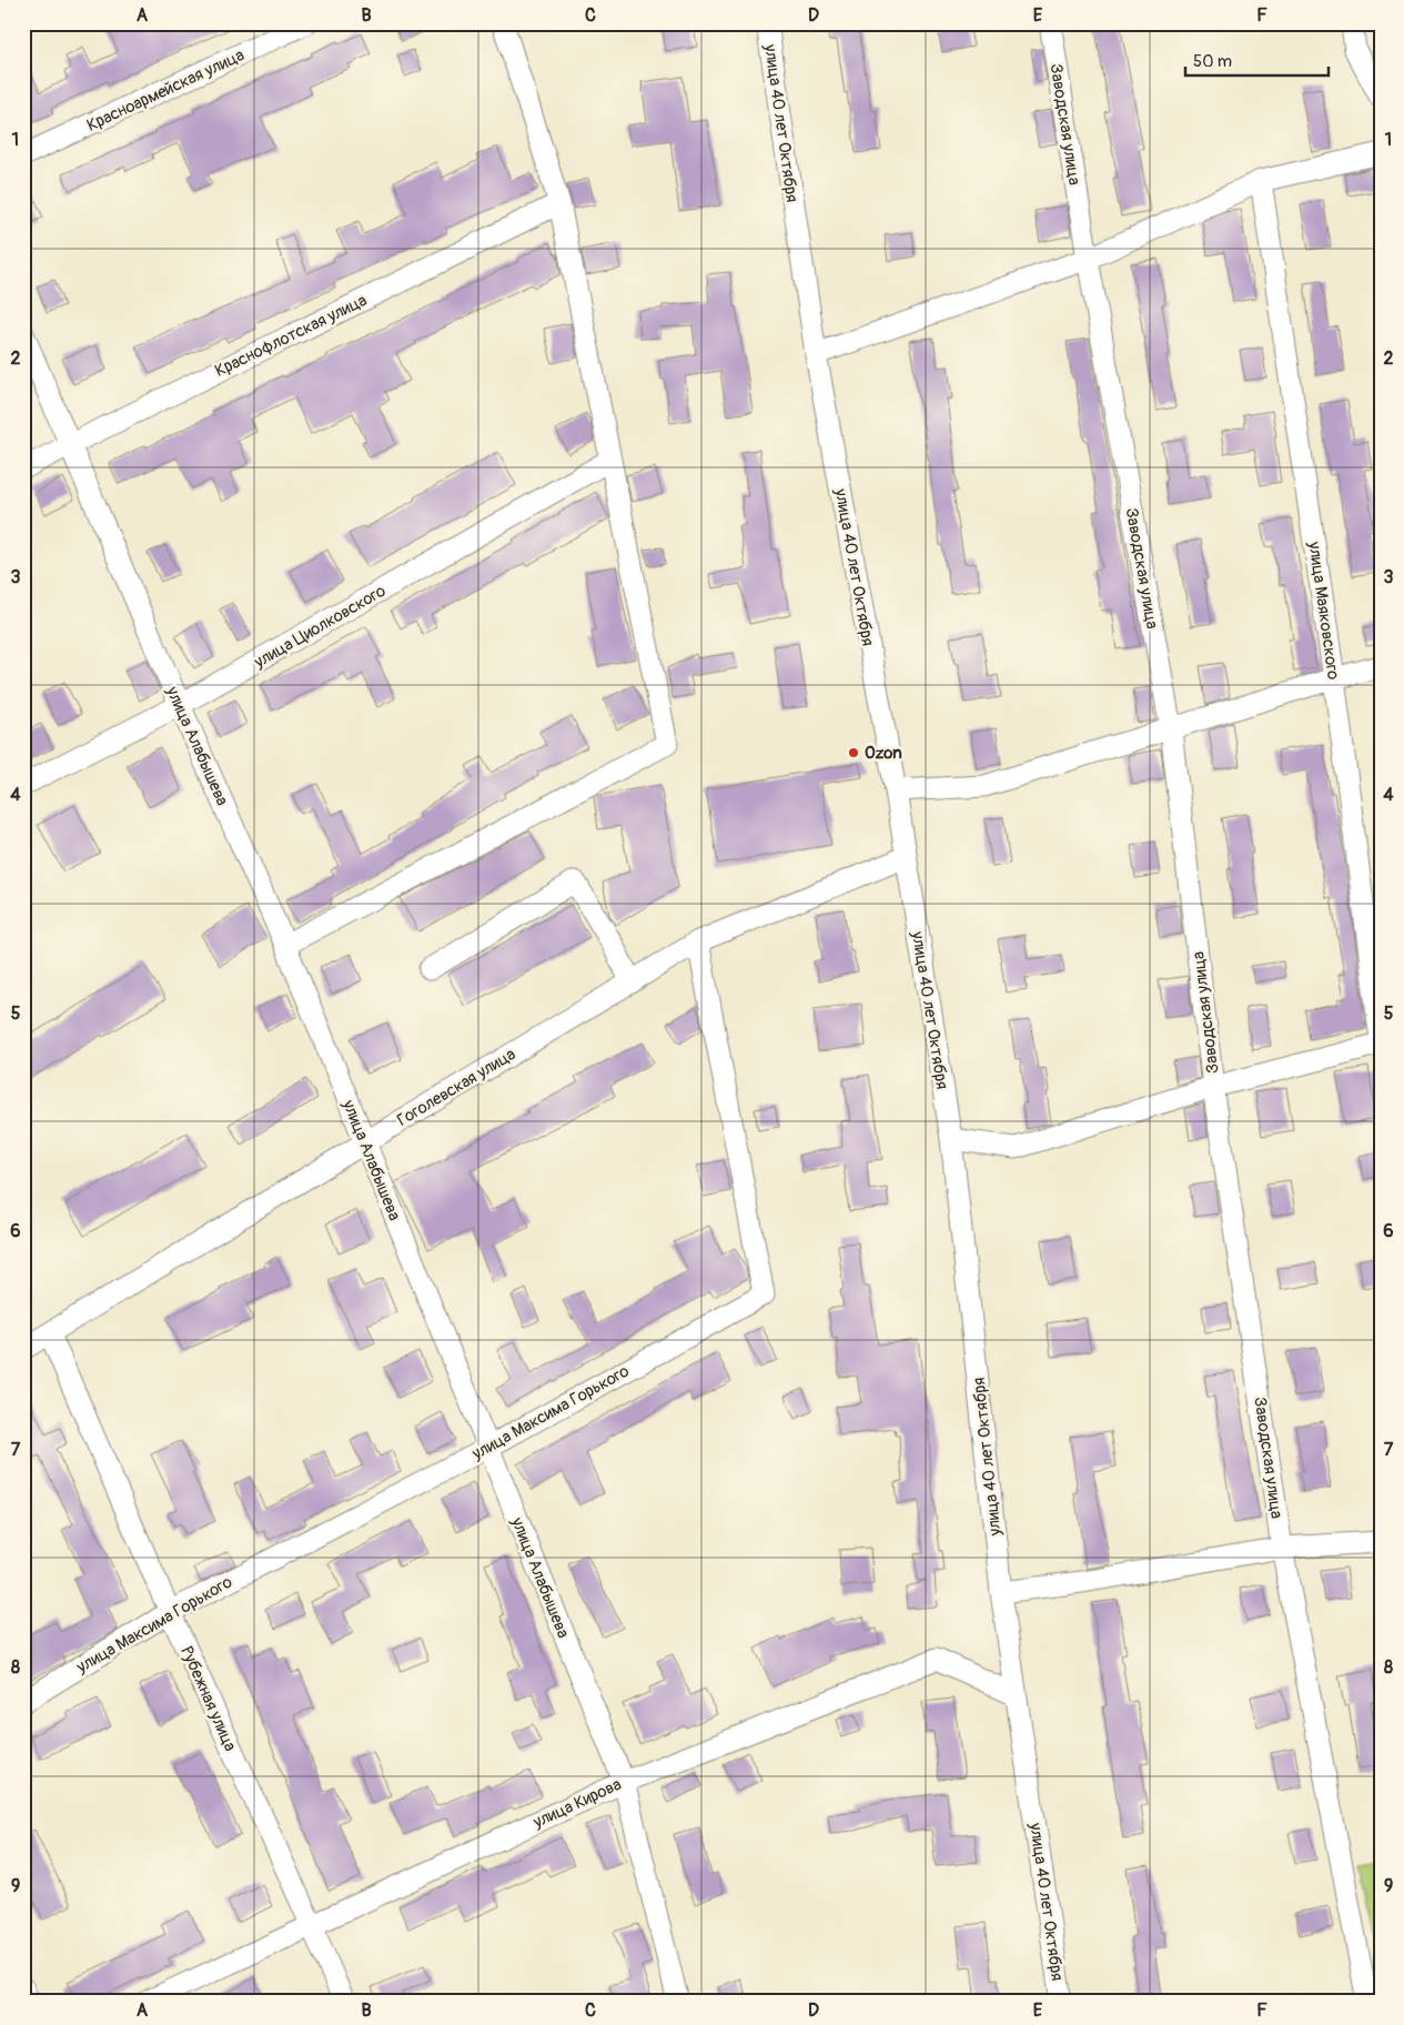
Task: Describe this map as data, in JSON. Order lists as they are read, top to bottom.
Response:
{
  "streets": {
    "street": [
      "Красноармейская улица",
      "улица 40 лет Октября",
      "Заводская улица",
      "Краснофлотская улица",
      "улица Маяковского",
      "улица Циолковского",
      "улица Алабышева",
      "Гоголевская улица",
      "улица Максима Горького",
      "Рубежная улица",
      "улица Кирова"
    ]
  },
  "crossings": [
    ["улица 40 лет Октября", "Гоголевская улица"],
    ["улица 40 лет Октября", "улица Кирова"],
    ["Краснофлотская улица", "улица Алабышева"],
    ["улица Циолковского", "улица Алабышева"],
    ["улица Алабышева", "Гоголевская улица"],
    ["улица Алабышева", "улица Максима Горького"],
    ["улица Алабышева", "улица Кирова"],
    ["Гоголевская улица", "улица Максима Горького"],
    ["Гоголевская улица", "Рубежная улица"],
    ["улица Максима Горького", "Рубежная улица"],
    ["Рубежная улица", "улица Кирова"]
  ],
  "places": ["Ozon"],
  "scale_bar": "50 m",
  "grid": {
    "columns": [
      "A",
      "B",
      "C",
      "D",
      "E",
      "F"
    ],
    "rows": [
      "1",
      "2",
      "3",
      "4",
      "5",
      "6",
      "7",
      "8",
      "9"
    ]
  }
}
